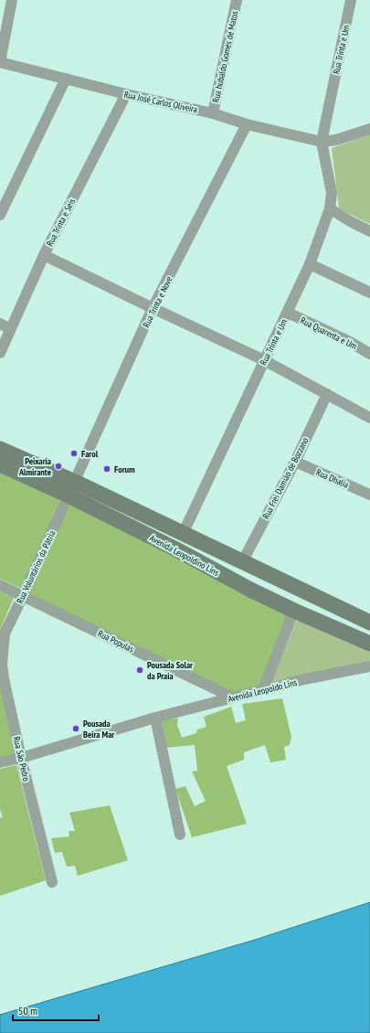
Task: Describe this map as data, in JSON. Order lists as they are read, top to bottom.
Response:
{
  "streets": {
    "main road": ["Avenida Leopoldino Lins"],
    "street": [
      "Rua Trinta e Um",
      "Rua hubaldo Gomes de Matos",
      "Rua José Carlos Oliveira",
      "Rua Trinta e Seis",
      "Rua Trinta e Nove",
      "Rua Quarenta e Um",
      "Rua Frei Damião de Bozzano",
      "Rua Dhalia",
      "Rua Voluntários da Pátria",
      "Rua Populas",
      "Avenida Leopoldo Lins",
      "Rua São Pedro"
    ]
  },
  "crossings": [
    ["Rua Trinta e Um", "Rua José Carlos Oliveira"],
    ["Rua Trinta e Um", "Rua Quarenta e Um"],
    ["Rua Trinta e Um", "Avenida Leopoldino Lins"],
    ["Rua hubaldo Gomes de Matos", "Rua José Carlos Oliveira"],
    ["Rua José Carlos Oliveira", "Rua Trinta e Seis"],
    ["Rua José Carlos Oliveira", "Rua Trinta e Nove"],
    ["Rua Trinta e Nove", "Avenida Leopoldino Lins"],
    ["Rua Trinta e Nove", "Rua Voluntários da Pátria"],
    ["Rua Frei Damião de Bozzano", "Rua Dhalia"],
    ["Rua Frei Damião de Bozzano", "Avenida Leopoldino Lins"],
    ["Avenida Leopoldino Lins", "Rua Voluntários da Pátria"],
    ["Rua Voluntários da Pátria", "Rua Populas"],
    ["Rua Voluntários da Pátria", "Rua São Pedro"],
    ["Rua Populas", "Avenida Leopoldo Lins"],
    ["Avenida Leopoldo Lins", "Rua São Pedro"]
  ],
  "places": [
    "Farol",
    "Peixaria Almirante",
    "Forum",
    "Pousada Solar da Praia",
    "Pousada Beira Mar"
  ],
  "scale_bar": "50 m"
}
